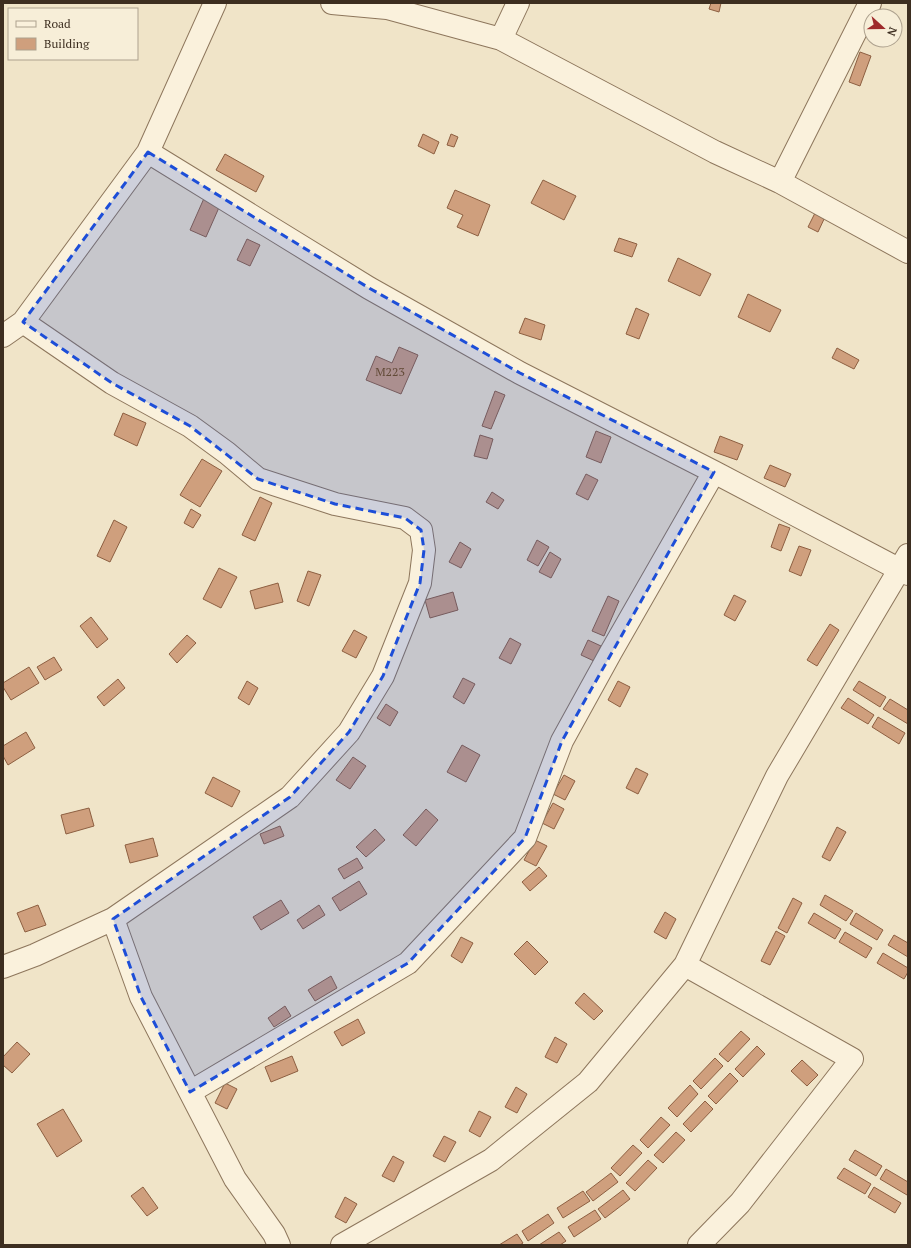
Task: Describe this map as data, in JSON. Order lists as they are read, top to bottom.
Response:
{
  "house_numbers": ["M223"],
  "legend": ["Road", "Building"],
  "north": "right"
}
